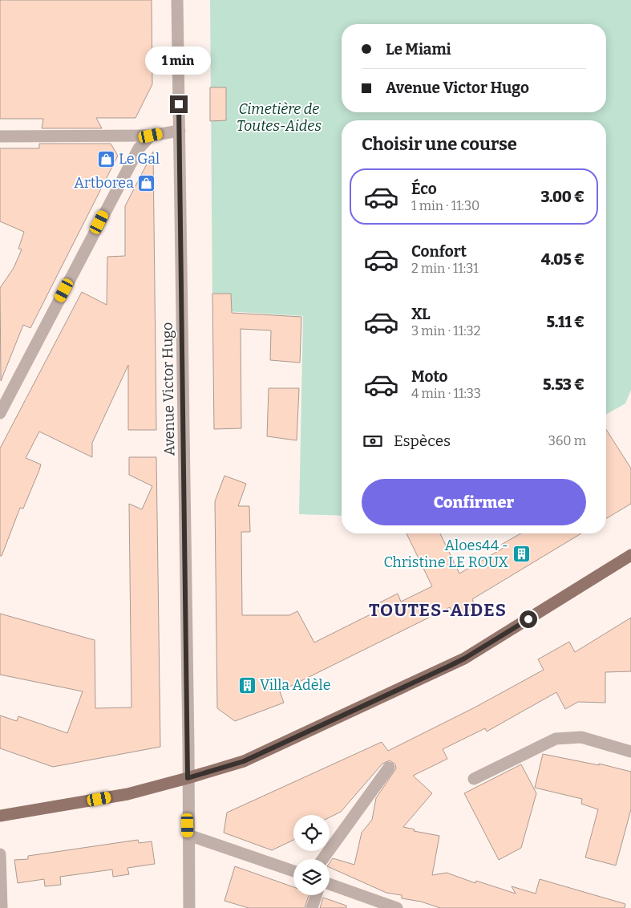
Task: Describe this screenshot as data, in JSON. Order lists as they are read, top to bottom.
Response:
{
  "streets": {
    "street": ["Avenue Victor Hugo"]
  },
  "districts": ["TOUTES-AIDES"],
  "parks": ["Cimetière de Toutes-Aides"],
  "places": {
    "shop": ["Le Gal", "Artborea"],
    "building": ["Aloes44 - Christine LE ROUX", "Villa Adèle"]
  },
  "page": {
    "banner": ["Le Miami", "Avenue Victor Hugo"],
    "bubble": "1 min",
    "heading": "Choisir une course",
    "list": [
      {
        "name": "Éco",
        "note": "1 min · 11:30",
        "value": "3.00 €"
      },
      {
        "name": "Confort",
        "note": "2 min · 11:31",
        "value": "4.05 €"
      },
      {
        "name": "XL",
        "note": "3 min · 11:32",
        "value": "5.11 €"
      },
      {
        "name": "Moto",
        "note": "4 min · 11:33",
        "value": "5.53 €"
      }
    ],
    "pay": ["Espèces", "360 m"],
    "buttons": "Confirmer"
  }
}
